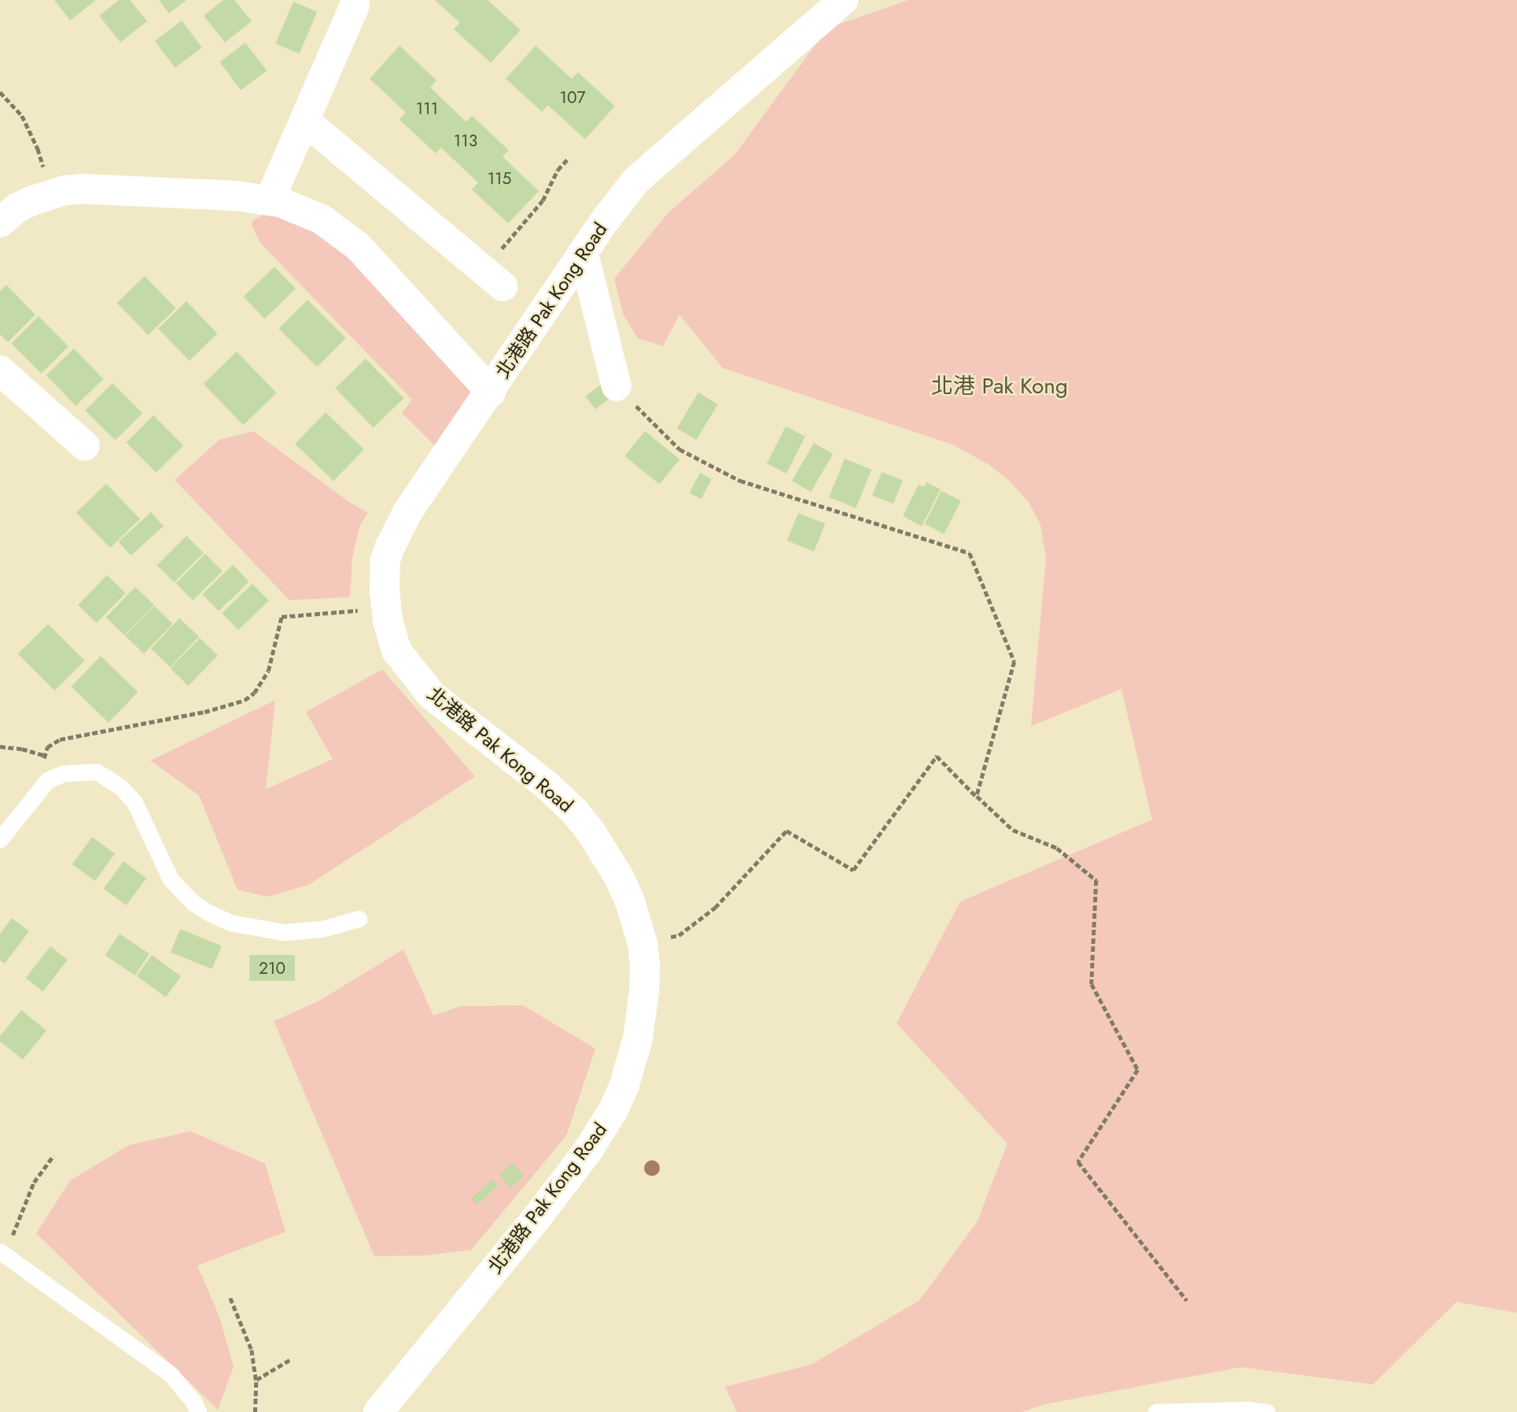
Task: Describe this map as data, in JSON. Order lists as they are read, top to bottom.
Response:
{
  "streets": {
    "street": ["北港路 Pak Kong Road"]
  },
  "districts": ["北港 Pak Kong"],
  "house_numbers": [
    "107",
    "111",
    "113",
    "115",
    "210"
  ]
}
